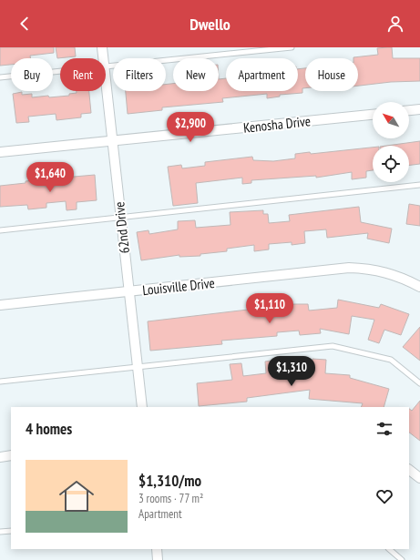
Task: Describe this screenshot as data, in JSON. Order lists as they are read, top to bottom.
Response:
{
  "streets": {
    "street": ["Kenosha Drive", "62nd Drive", "Louisville Drive"]
  },
  "crossings": [
    ["Kenosha Drive", "62nd Drive"],
    ["62nd Drive", "Louisville Drive"]
  ],
  "north": "top left",
  "page": {
    "header": "Dwello",
    "chip": [
      "Buy",
      "Rent",
      "Filters",
      "New",
      "Apartment",
      "House"
    ],
    "price": [
      "$2,900",
      "$1,640",
      "$1,110",
      "$1,310"
    ],
    "heading": "4 homes",
    "list": [
      {
        "name": "$1,310/mo",
        "note": "3 rooms · 77 m² · Apartment"
      }
    ]
  }
}
